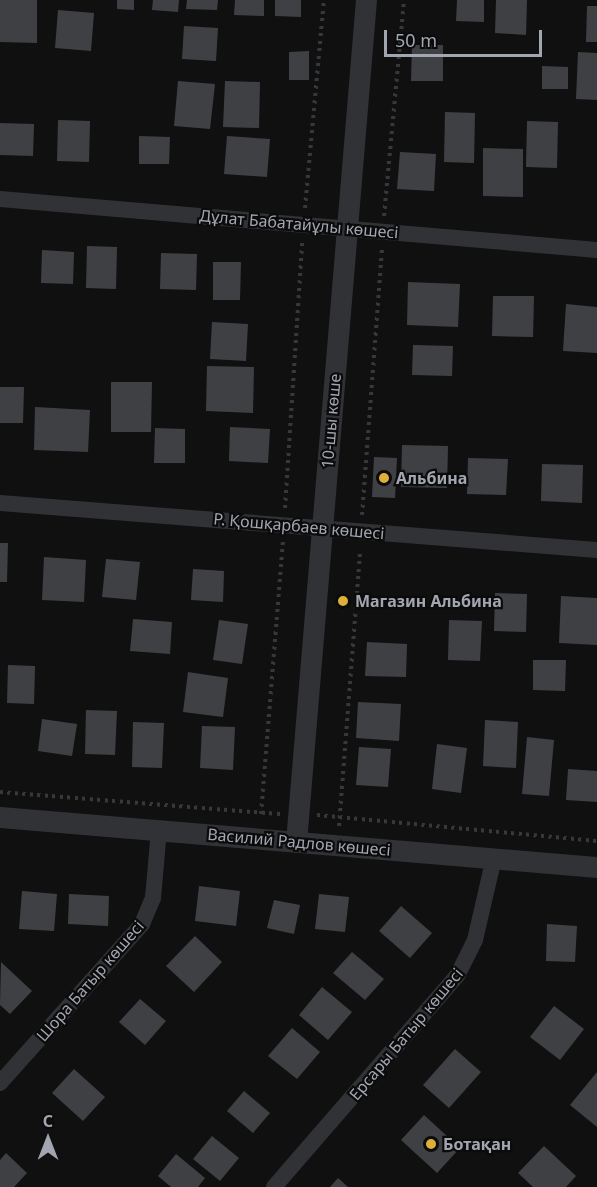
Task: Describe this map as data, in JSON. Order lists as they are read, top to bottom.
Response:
{
  "streets": {
    "street": [
      "Дұлат Бабатайұлы көшесі",
      "10-шы көше",
      "Р. Қошқарбаев көшесі",
      "Василий Радлов көшесі",
      "Шора Батыр көшесі",
      "Ерсары Батыр көшесі"
    ]
  },
  "crossings": [
    ["Дұлат Бабатайұлы көшесі", "10-шы көше"],
    ["10-шы көше", "Р. Қошқарбаев көшесі"],
    ["10-шы көше", "Василий Радлов көшесі"],
    ["Василий Радлов көшесі", "Шора Батыр көшесі"],
    ["Василий Радлов көшесі", "Ерсары Батыр көшесі"]
  ],
  "places": ["Альбина", "Магазин Альбина", "Ботақан"],
  "scale_bar": "50 m",
  "north": "top"
}
